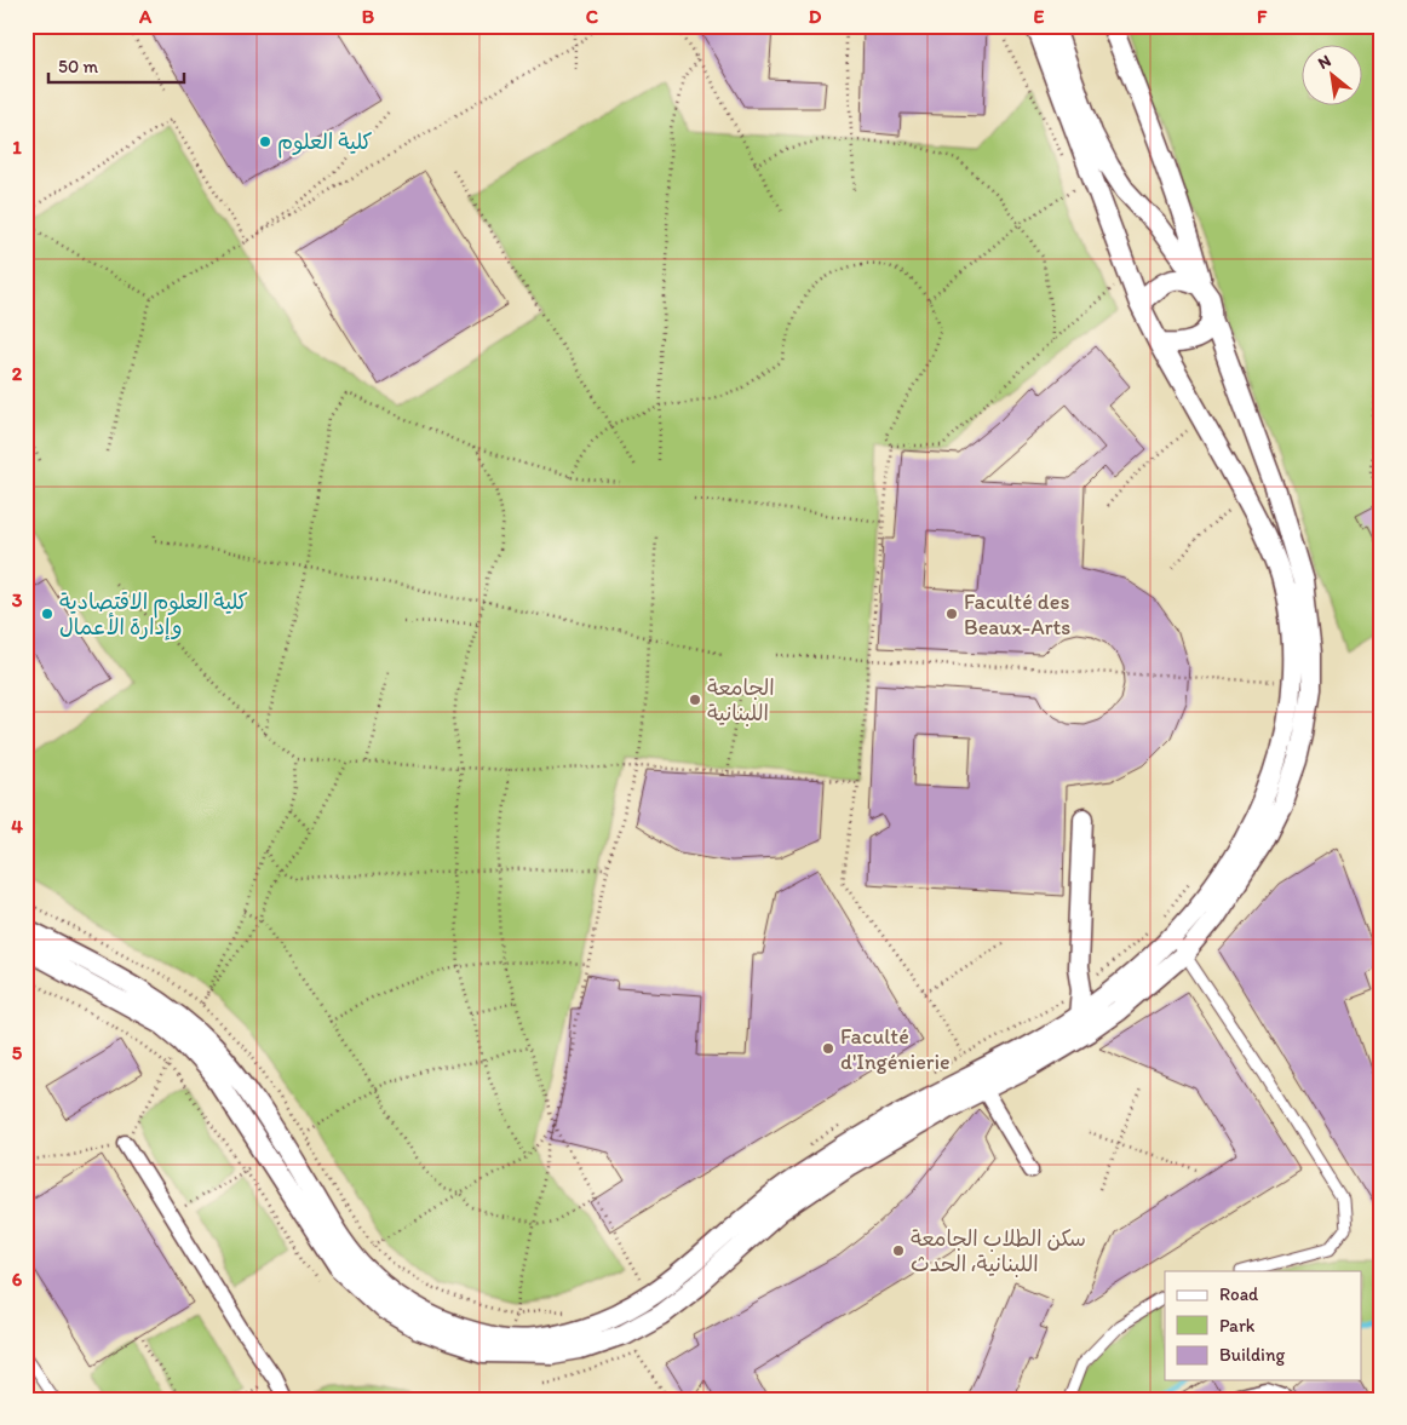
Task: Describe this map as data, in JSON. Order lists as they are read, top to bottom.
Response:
{
  "places": [
    "كلية العلوم",
    "كلية العلوم الاقتصادية وإدارة الأعمال",
    "Faculté des Beaux-Arts",
    "الجامعة اللبنانية",
    "Faculté d'Ingénierie",
    "سكن الطلاب الجامعة اللبنانية، الحدث"
  ],
  "legend": ["Road", "Park", "Building"],
  "scale_bar": "50 m",
  "north": "top left",
  "grid": {
    "columns": [
      "A",
      "B",
      "C",
      "D",
      "E",
      "F"
    ],
    "rows": [
      "1",
      "2",
      "3",
      "4",
      "5",
      "6"
    ]
  }
}
